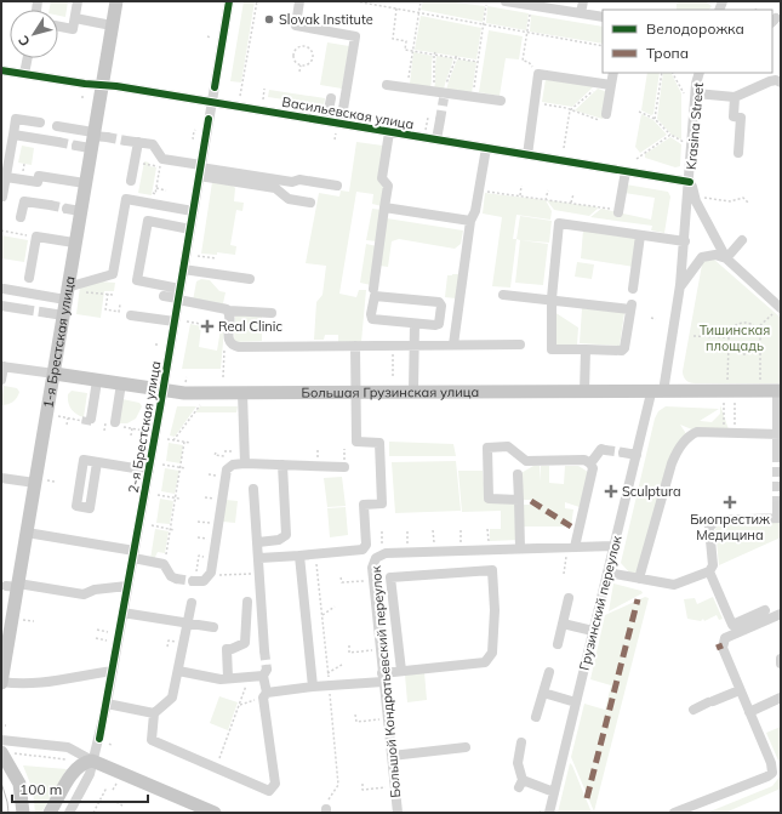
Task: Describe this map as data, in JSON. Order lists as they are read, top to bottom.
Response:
{
  "streets": {
    "main road": ["1-я Брестская улица", "Большая Грузинская улица"],
    "street": [
      "Васильевская улица",
      "Krasina Street",
      "2-я Брестская улица",
      "Грузинский переулок",
      "Большой Кондратьевский переулок"
    ]
  },
  "crossings": [
    ["Васильевская улица", "Krasina Street"],
    ["Васильевская улица", "1-я Брестская улица"],
    ["Васильевская улица", "2-я Брестская улица"],
    ["1-я Брестская улица", "Большая Грузинская улица"],
    ["Большая Грузинская улица", "2-я Брестская улица"],
    ["Большая Грузинская улица", "Грузинский переулок"],
    ["Грузинский переулок", "Большой Кондратьевский переулок"]
  ],
  "parks": ["Тишинская площадь"],
  "places": {
    "other": ["Slovak Institute"],
    "health": ["Real Clinic", "Sculptura", "Биопрестиж Медицина"]
  },
  "legend": ["Велодорожка", "Тропа"],
  "scale_bar": "100 m",
  "north": "bottom left"
}
